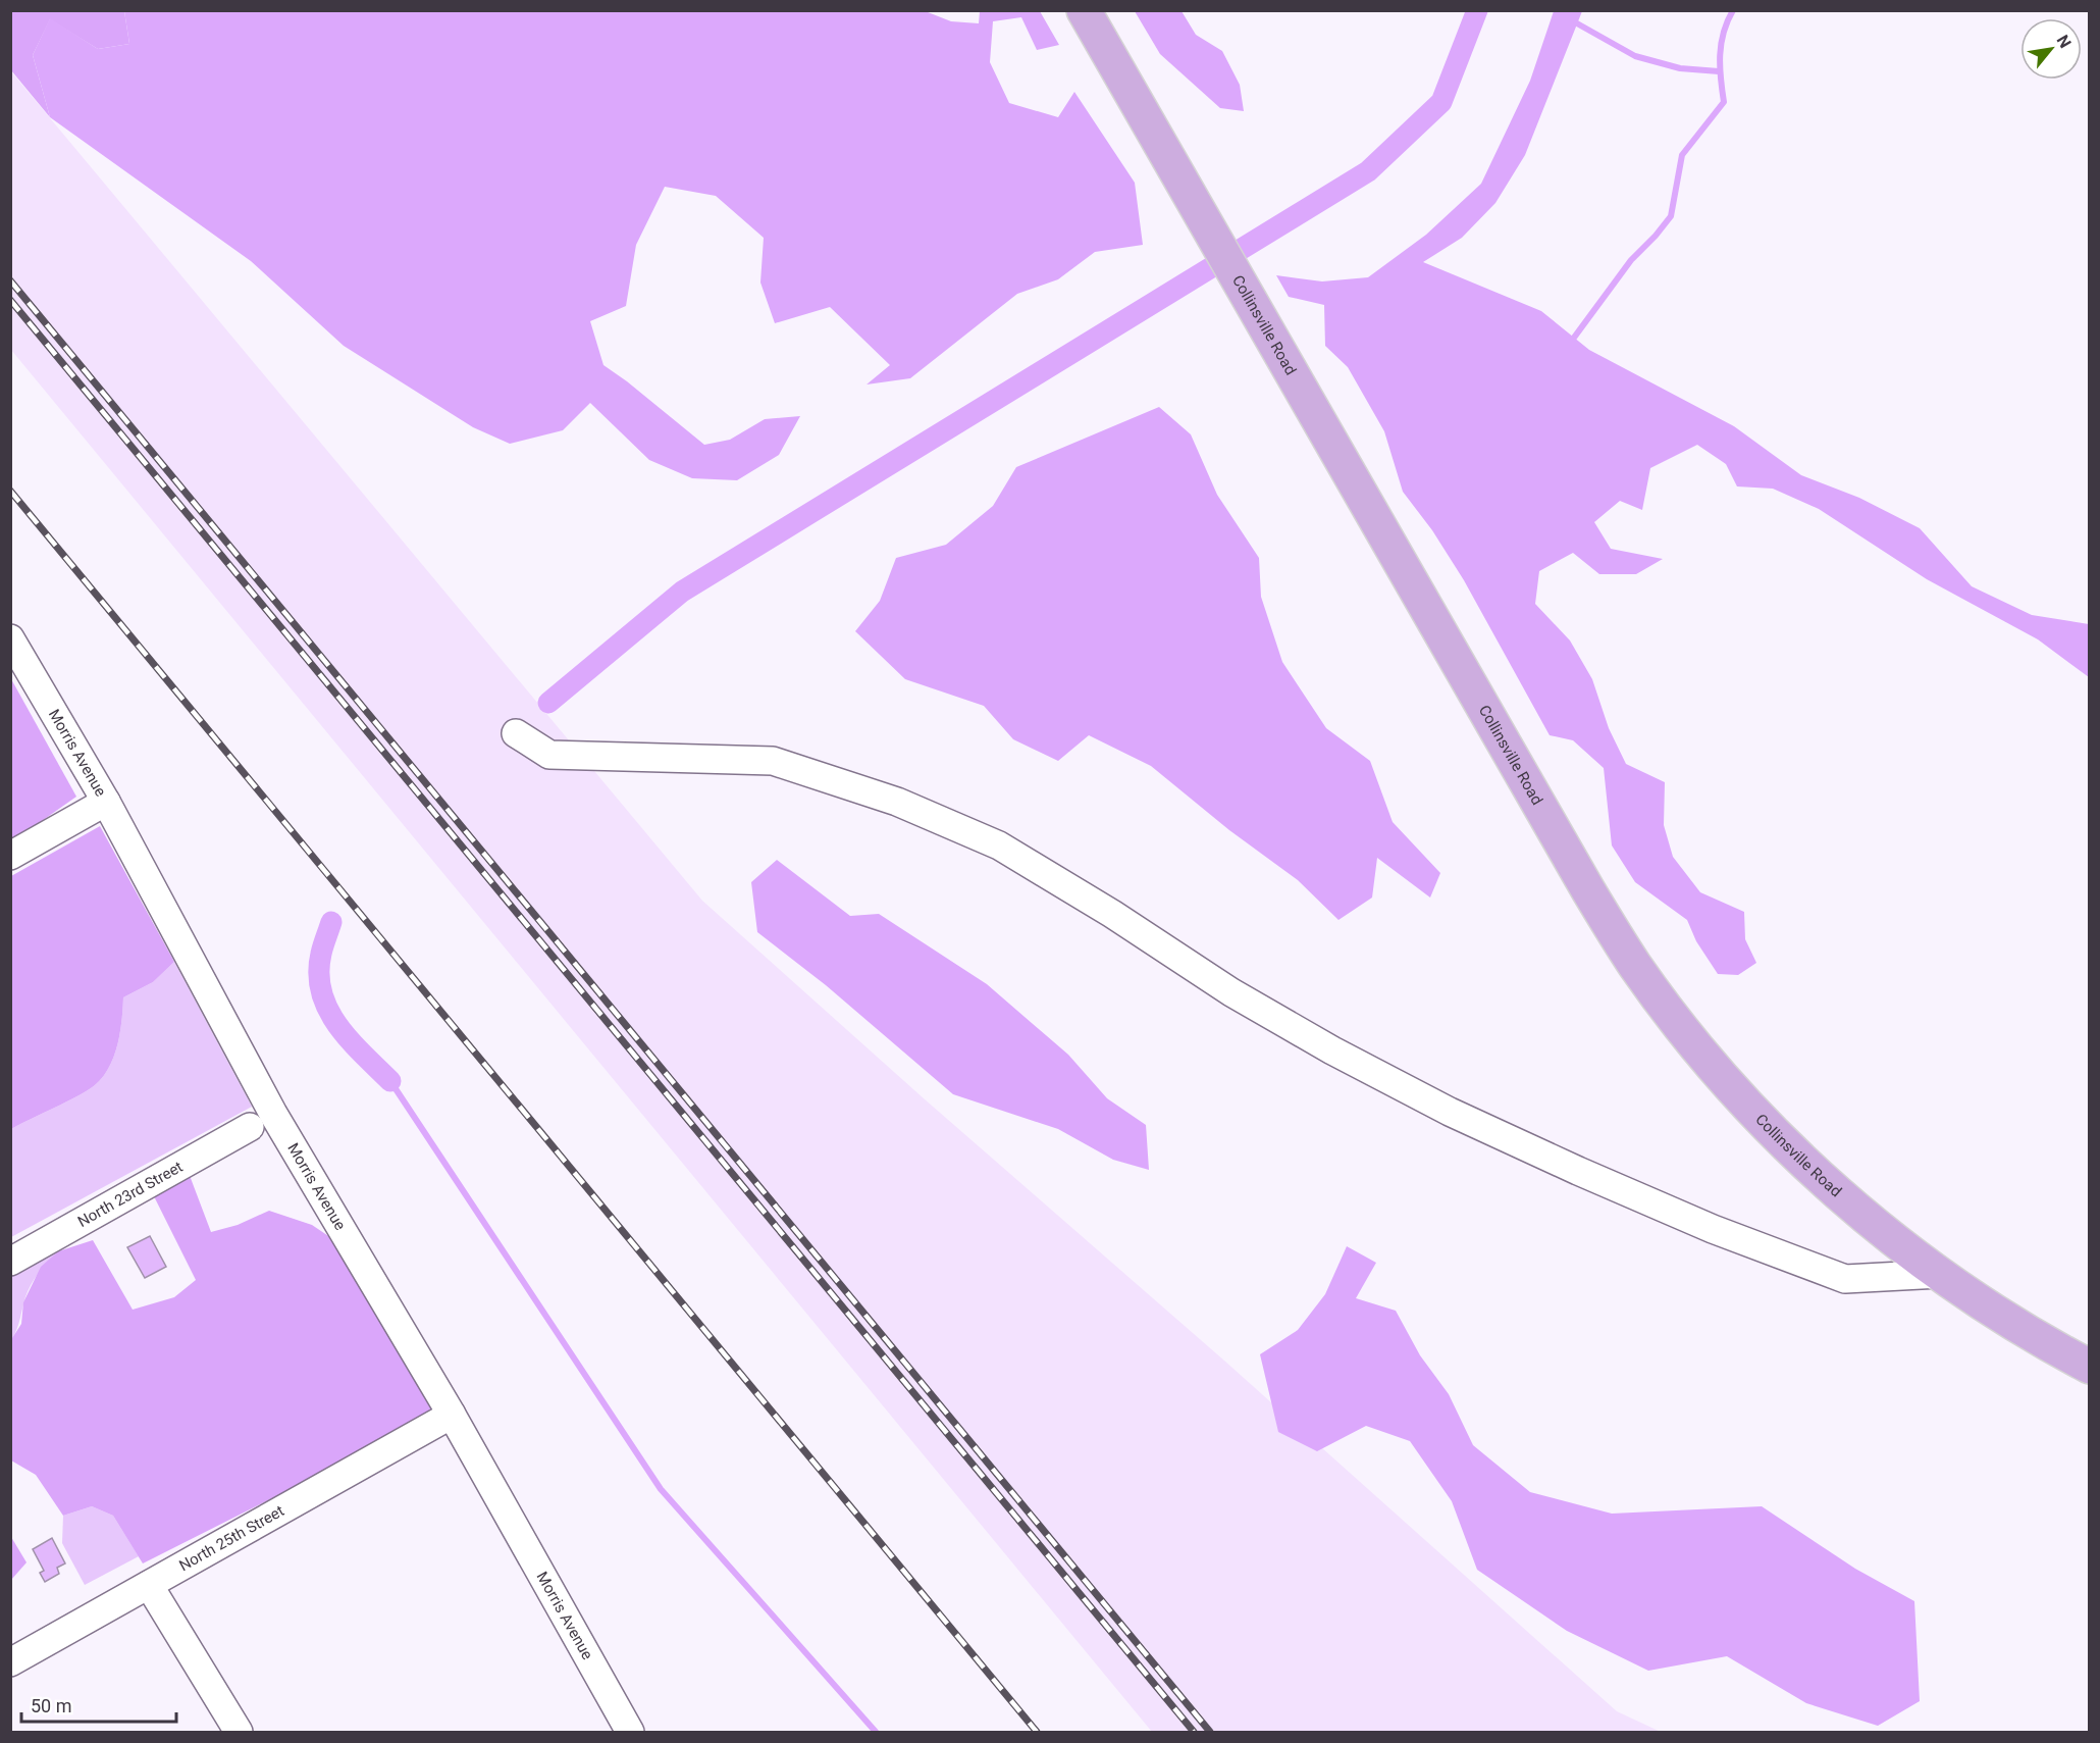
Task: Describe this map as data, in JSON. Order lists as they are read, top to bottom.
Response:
{
  "streets": {
    "main road": ["Collinsville Road"],
    "street": ["Morris Avenue", "North 23rd Street", "North 25th Street"]
  },
  "crossings": [
    ["Morris Avenue", "North 25th Street"]
  ],
  "scale_bar": "50 m",
  "north": "top right"
}
